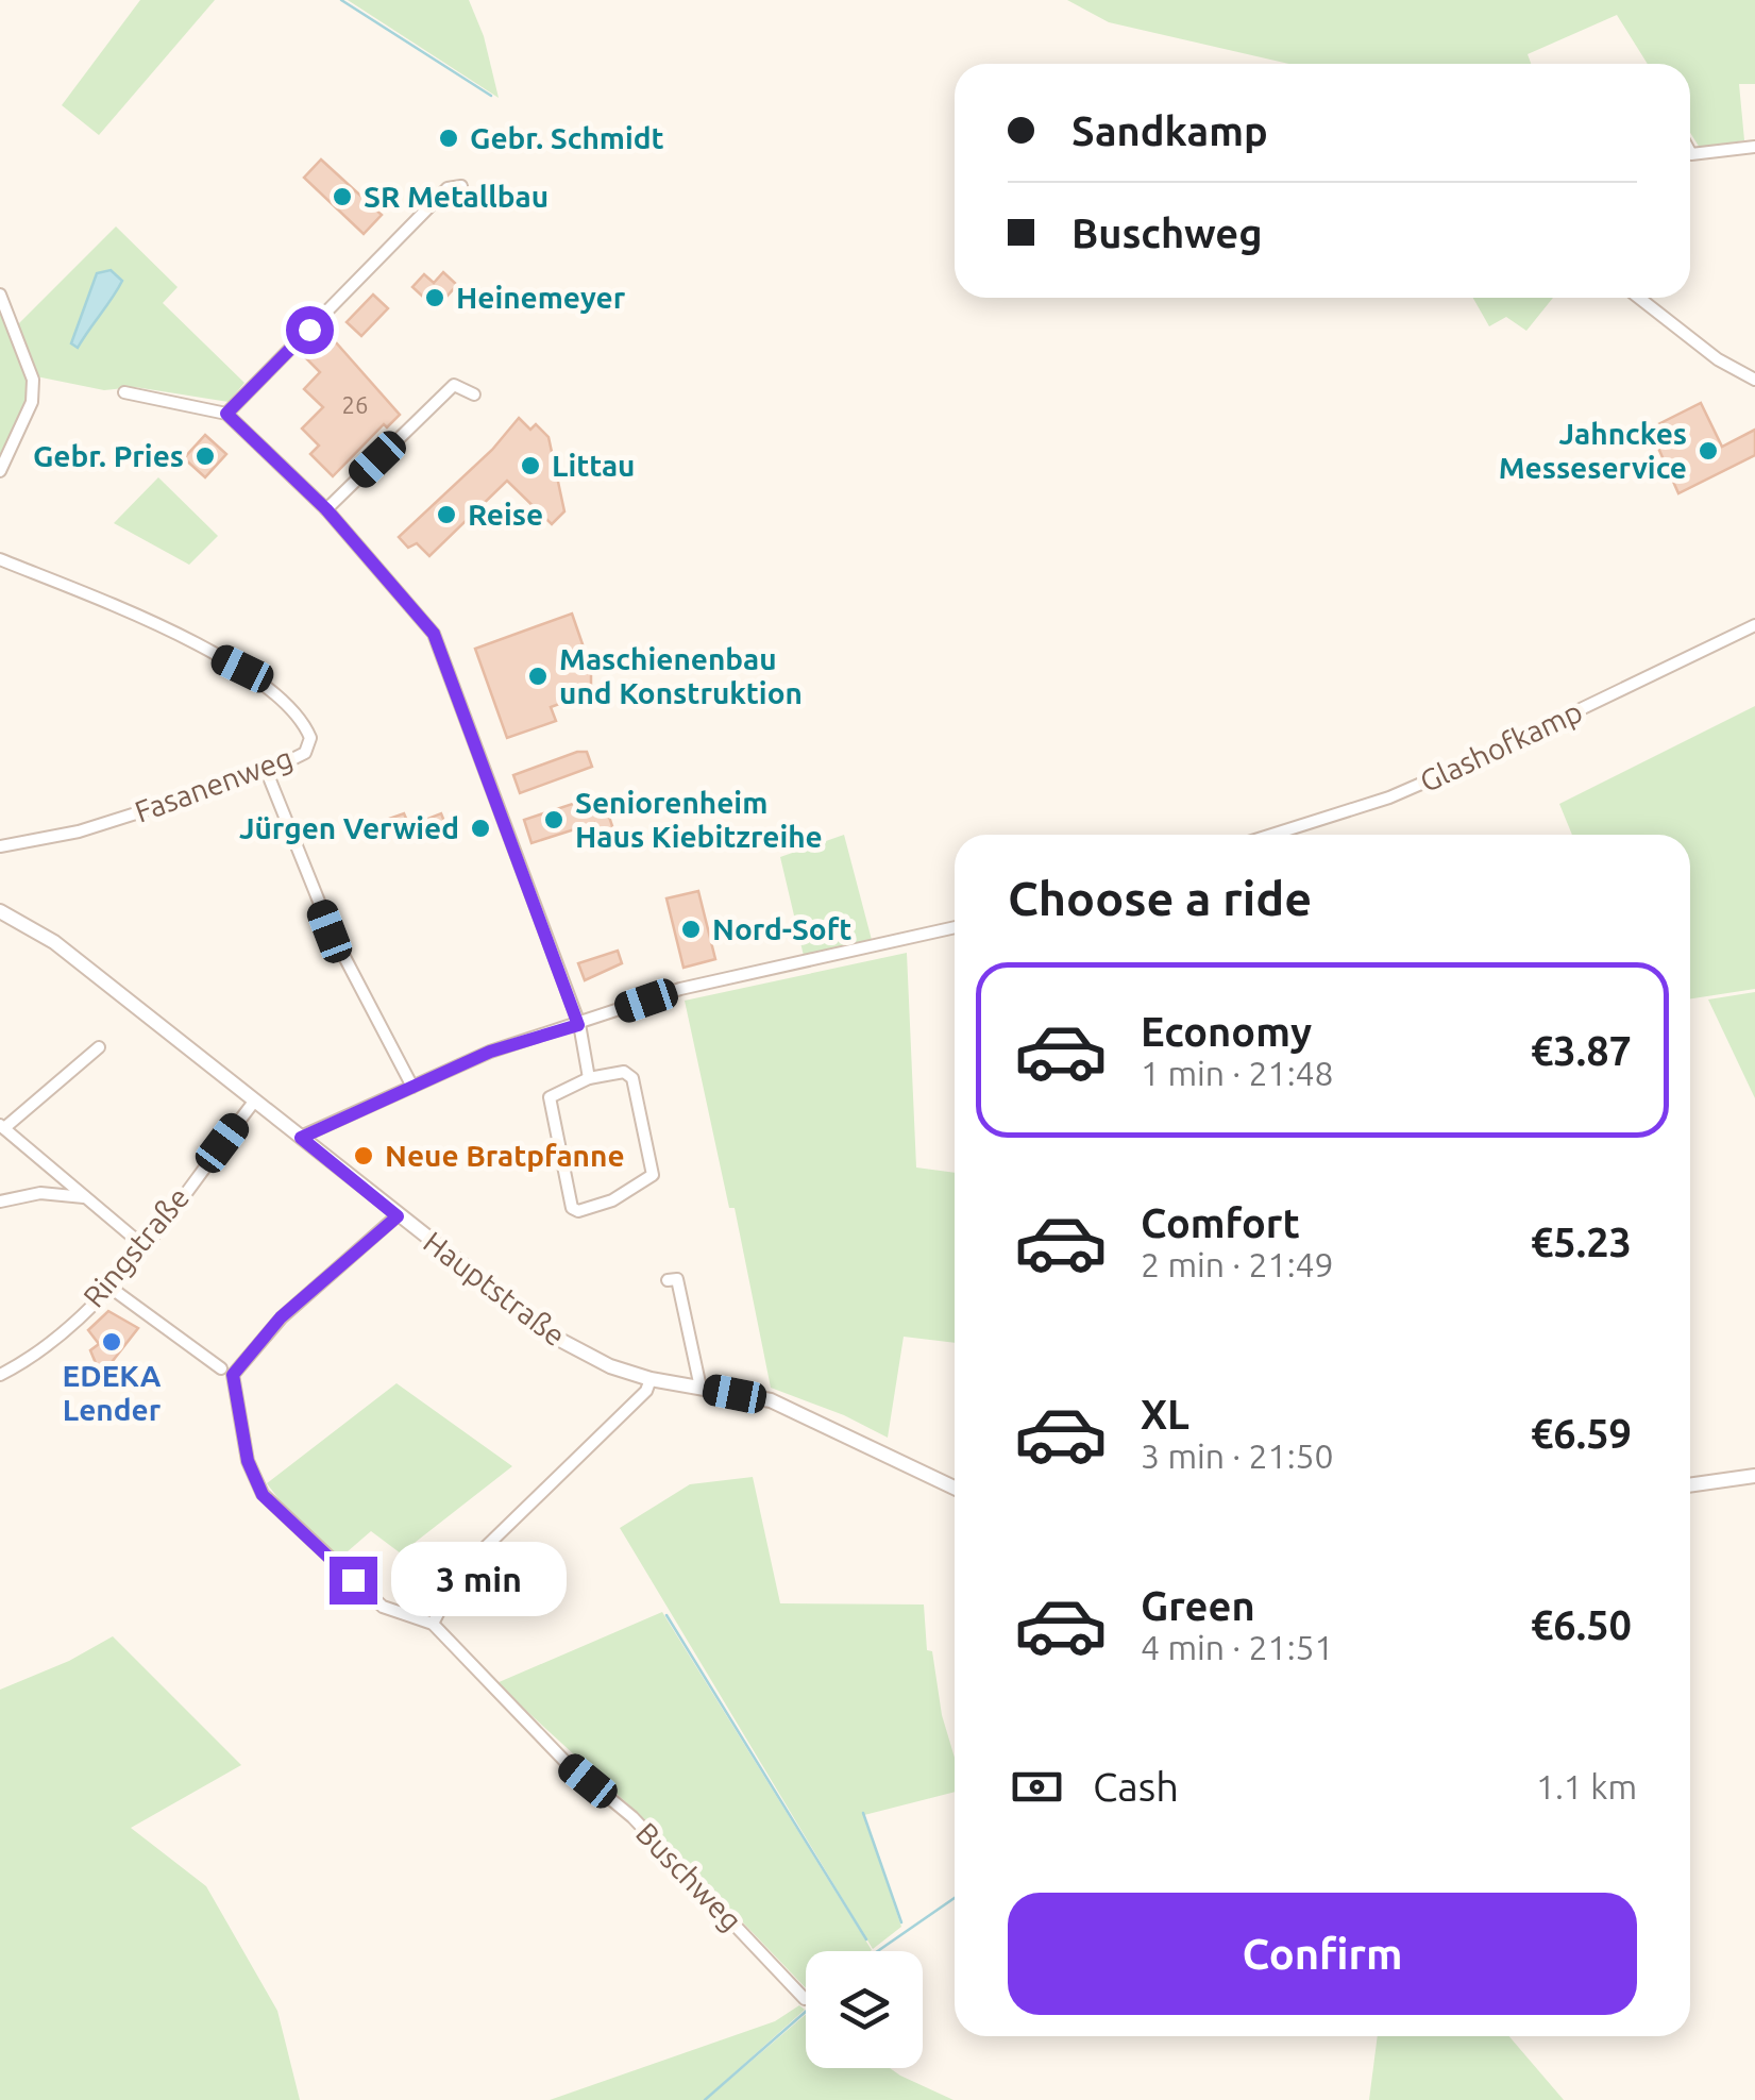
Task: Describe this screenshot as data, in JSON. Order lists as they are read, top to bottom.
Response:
{
  "streets": {
    "street": [
      "Glashofkamp",
      "Fasanenweg",
      "Ringstraße",
      "Hauptstraße",
      "Buschweg"
    ]
  },
  "crossings": [
    ["Ringstraße", "Hauptstraße"],
    ["Hauptstraße", "Buschweg"]
  ],
  "places": [
    "Gebr. Schmidt",
    "SR Metallbau",
    "Heinemeyer",
    "Jahnckes Messeservice",
    "Gebr. Pries",
    "Littau",
    "Reise",
    "Maschienenbau und Konstruktion",
    "Seniorenheim Haus Kiebitzreihe",
    "Jürgen Verwied",
    "Nord-Soft",
    "Neue Bratpfanne",
    "EDEKA Lender"
  ],
  "house_numbers": ["26"],
  "page": {
    "banner": ["Sandkamp", "Buschweg"],
    "heading": "Choose a ride",
    "list": [
      {
        "name": "Economy",
        "note": "1 min · 21:48",
        "value": "€3.87"
      },
      {
        "name": "Comfort",
        "note": "2 min · 21:49",
        "value": "€5.23"
      },
      {
        "name": "XL",
        "note": "3 min · 21:50",
        "value": "€6.59"
      },
      {
        "name": "Green",
        "note": "4 min · 21:51",
        "value": "€6.50"
      }
    ],
    "bubble": "3 min",
    "pay": ["Cash", "1.1 km"],
    "buttons": "Confirm"
  }
}
